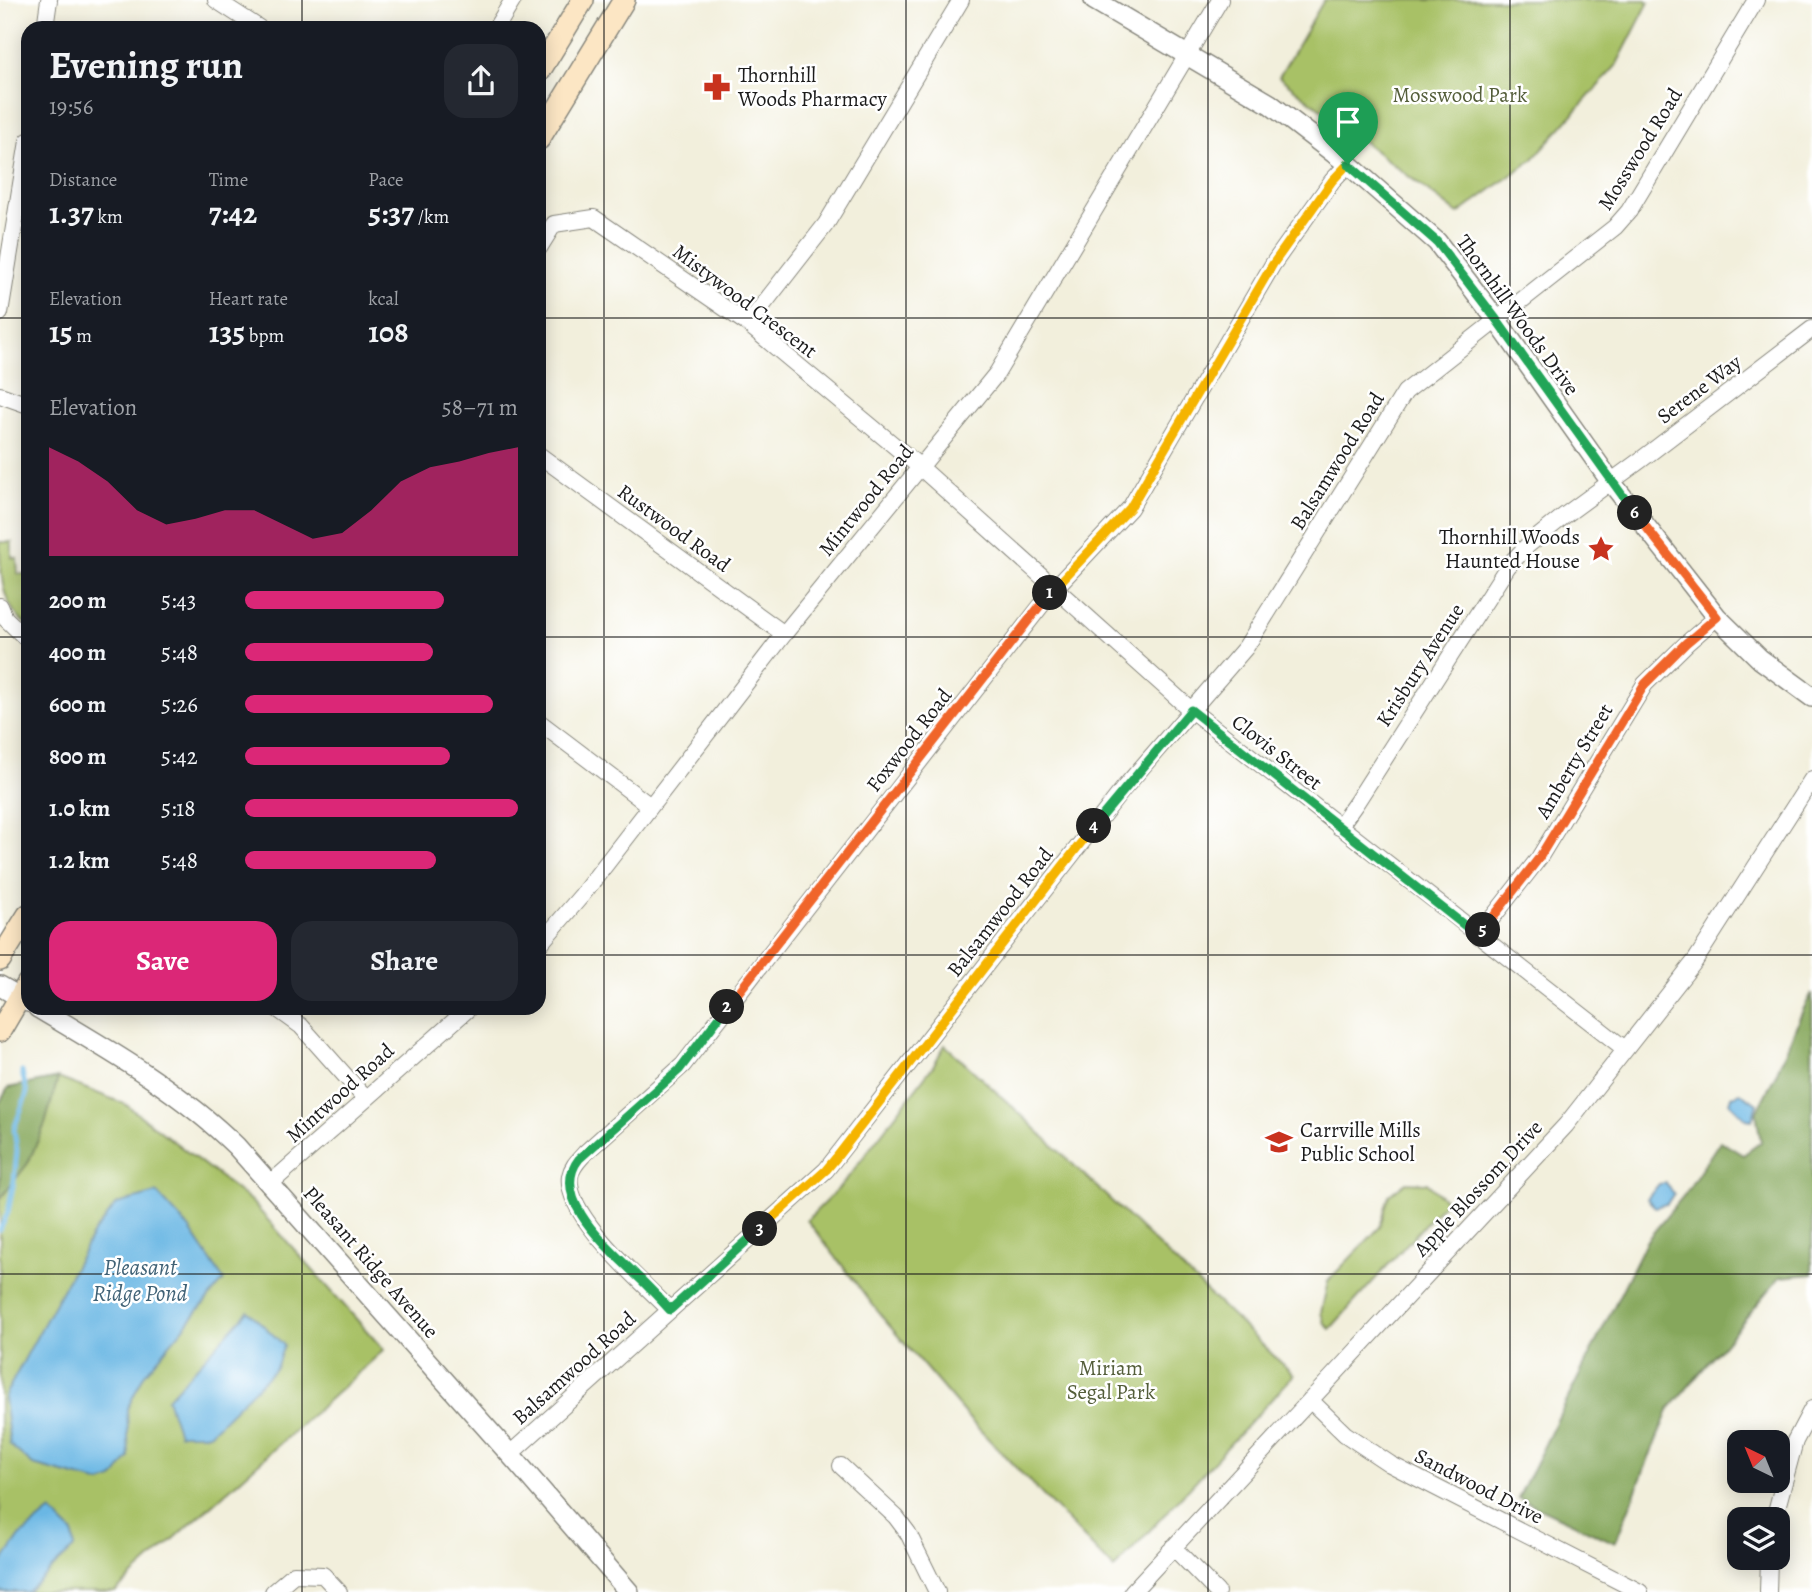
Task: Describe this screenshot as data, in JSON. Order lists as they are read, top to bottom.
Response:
{
  "streets": {
    "street": [
      "Mosswood Road",
      "Mistywood Crescent",
      "Thornhill Woods Drive",
      "Serene Way",
      "Balsamwood Road",
      "Mintwood Road",
      "Rustwood Road",
      "Krisbury Avenue",
      "Foxwood Road",
      "Clovis Street",
      "Amberty Street",
      "Apple Blossom Drive",
      "Pleasant Ridge Avenue",
      "Sandwood Drive"
    ]
  },
  "crossings": [
    ["Mosswood Road", "Thornhill Woods Drive"],
    ["Mosswood Road", "Balsamwood Road"],
    ["Mistywood Crescent", "Mintwood Road"],
    ["Mistywood Crescent", "Clovis Street"],
    ["Thornhill Woods Drive", "Serene Way"],
    ["Thornhill Woods Drive", "Balsamwood Road"],
    ["Thornhill Woods Drive", "Mintwood Road"],
    ["Thornhill Woods Drive", "Krisbury Avenue"],
    ["Thornhill Woods Drive", "Foxwood Road"],
    ["Thornhill Woods Drive", "Amberty Street"],
    ["Serene Way", "Krisbury Avenue"],
    ["Balsamwood Road", "Foxwood Road"],
    ["Balsamwood Road", "Clovis Street"],
    ["Balsamwood Road", "Pleasant Ridge Avenue"],
    ["Mintwood Road", "Rustwood Road"],
    ["Mintwood Road", "Clovis Street"],
    ["Mintwood Road", "Pleasant Ridge Avenue"],
    ["Krisbury Avenue", "Clovis Street"],
    ["Foxwood Road", "Clovis Street"],
    ["Clovis Street", "Amberty Street"],
    ["Clovis Street", "Apple Blossom Drive"],
    ["Apple Blossom Drive", "Sandwood Drive"]
  ],
  "water": ["Pleasant Ridge Pond"],
  "parks": ["Mosswood Park", "Miriam Segal Park"],
  "places": {
    "pharmacy": ["Thornhill Woods Pharmacy"],
    "place": ["Thornhill Woods Haunted House"],
    "school or university": ["Carrville Mills Public School"]
  },
  "north": "top left",
  "page": {
    "heading": ["Evening run", "19:56"],
    "stats": [
      ["Distance", "1.37 km"],
      ["Time", "7:42"],
      ["Pace", "5:37 /km"],
      ["Elevation", "15 m"],
      ["Heart rate", "135 bpm"],
      ["kcal", "108"]
    ],
    "chart": ["Elevation", "58–71 m"],
    "pins": [
      "6",
      "1",
      "4",
      "5",
      "2",
      "3"
    ],
    "list": [
      {
        "name": "200 m",
        "note": "5:43"
      },
      {
        "name": "400 m",
        "note": "5:48"
      },
      {
        "name": "600 m",
        "note": "5:26"
      },
      {
        "name": "800 m",
        "note": "5:42"
      },
      {
        "name": "1.0 km",
        "note": "5:18"
      },
      {
        "name": "1.2 km",
        "note": "5:48"
      }
    ],
    "buttons": ["Save", "Share"]
  }
}
